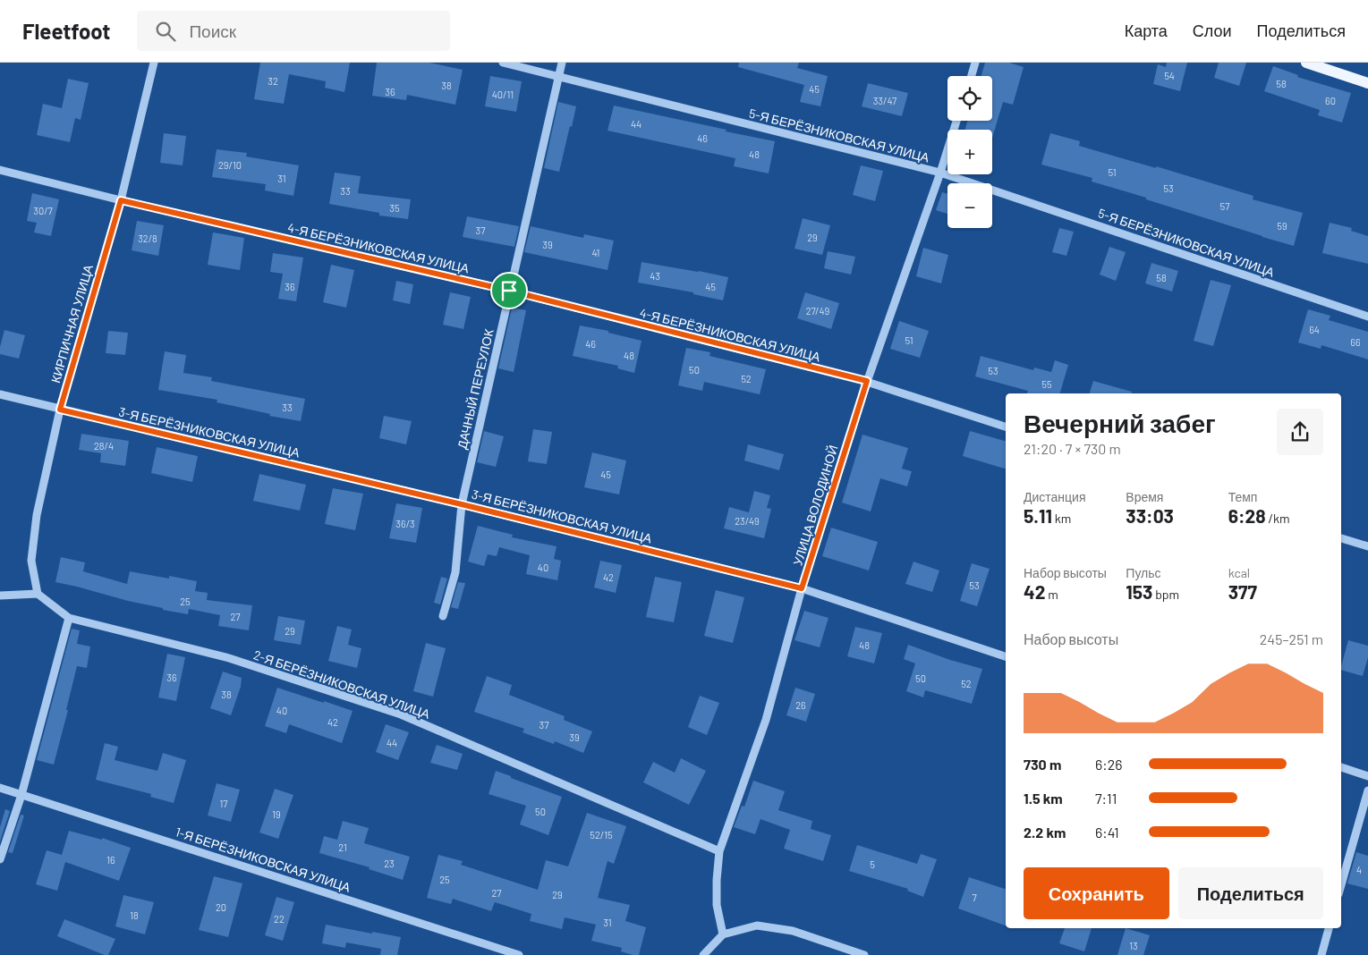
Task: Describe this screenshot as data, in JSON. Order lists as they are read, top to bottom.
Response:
{
  "streets": {
    "street": [
      "5-Я БЕРЁЗНИКОВСКАЯ УЛИЦА",
      "4-Я БЕРЁЗНИКОВСКАЯ УЛИЦА",
      "КИРПИЧНАЯ УЛИЦА",
      "ДАЧНЫЙ ПЕРЕУЛОК",
      "3-Я БЕРЁЗНИКОВСКАЯ УЛИЦА",
      "УЛИЦА ВОЛОДИНОЙ",
      "2-Я БЕРЁЗНИКОВСКАЯ УЛИЦА",
      "1-Я БЕРЁЗНИКОВСКАЯ УЛИЦА"
    ]
  },
  "crossings": [
    ["5-Я БЕРЁЗНИКОВСКАЯ УЛИЦА", "ДАЧНЫЙ ПЕРЕУЛОК"],
    ["5-Я БЕРЁЗНИКОВСКАЯ УЛИЦА", "УЛИЦА ВОЛОДИНОЙ"],
    ["4-Я БЕРЁЗНИКОВСКАЯ УЛИЦА", "КИРПИЧНАЯ УЛИЦА"],
    ["4-Я БЕРЁЗНИКОВСКАЯ УЛИЦА", "ДАЧНЫЙ ПЕРЕУЛОК"],
    ["4-Я БЕРЁЗНИКОВСКАЯ УЛИЦА", "УЛИЦА ВОЛОДИНОЙ"],
    ["КИРПИЧНАЯ УЛИЦА", "3-Я БЕРЁЗНИКОВСКАЯ УЛИЦА"],
    ["КИРПИЧНАЯ УЛИЦА", "2-Я БЕРЁЗНИКОВСКАЯ УЛИЦА"],
    ["ДАЧНЫЙ ПЕРЕУЛОК", "3-Я БЕРЁЗНИКОВСКАЯ УЛИЦА"],
    ["3-Я БЕРЁЗНИКОВСКАЯ УЛИЦА", "УЛИЦА ВОЛОДИНОЙ"],
    ["УЛИЦА ВОЛОДИНОЙ", "2-Я БЕРЁЗНИКОВСКАЯ УЛИЦА"]
  ],
  "house_numbers": [
    "54",
    "32",
    "58",
    "38",
    "45",
    "36",
    "40/11",
    "33/47",
    "60",
    "44",
    "46",
    "48",
    "29/10",
    "51",
    "31",
    "53",
    "33",
    "57",
    "35",
    "30/7",
    "59",
    "37",
    "29",
    "32/8",
    "39",
    "41",
    "43",
    "58",
    "36",
    "45",
    "27/49",
    "64",
    "51",
    "66",
    "46",
    "48",
    "50",
    "53",
    "52",
    "55",
    "33",
    "28/4",
    "45",
    "23/49",
    "36/3",
    "40",
    "42",
    "53",
    "25",
    "27",
    "29",
    "48",
    "36",
    "50",
    "52",
    "38",
    "26",
    "40",
    "42",
    "37",
    "39",
    "44",
    "17",
    "50",
    "19",
    "52/15",
    "21",
    "16",
    "23",
    "5",
    "4",
    "25",
    "27",
    "29",
    "7",
    "20",
    "18",
    "22",
    "31",
    "13"
  ],
  "page": {
    "header": "Fleetfoot",
    "search": "Поиск",
    "nav": ["Карта", "Слои", "Поделиться"],
    "map_buttons": ["+", "−"],
    "heading": ["Вечерний забег", "21:20 · 7 × 730 m"],
    "stats": [
      ["Дистанция", "5.11 km"],
      ["Время", "33:03"],
      ["Темп", "6:28 /km"],
      ["Набор высоты", "42 m"],
      ["Пульс", "153 bpm"],
      ["kcal", "377"]
    ],
    "chart": ["Набор высоты", "245–251 m"],
    "list": [
      {
        "name": "730 m",
        "note": "6:26"
      },
      {
        "name": "1.5 km",
        "note": "7:11"
      },
      {
        "name": "2.2 km",
        "note": "6:41"
      }
    ],
    "buttons": ["Сохранить", "Поделиться"]
  }
}
